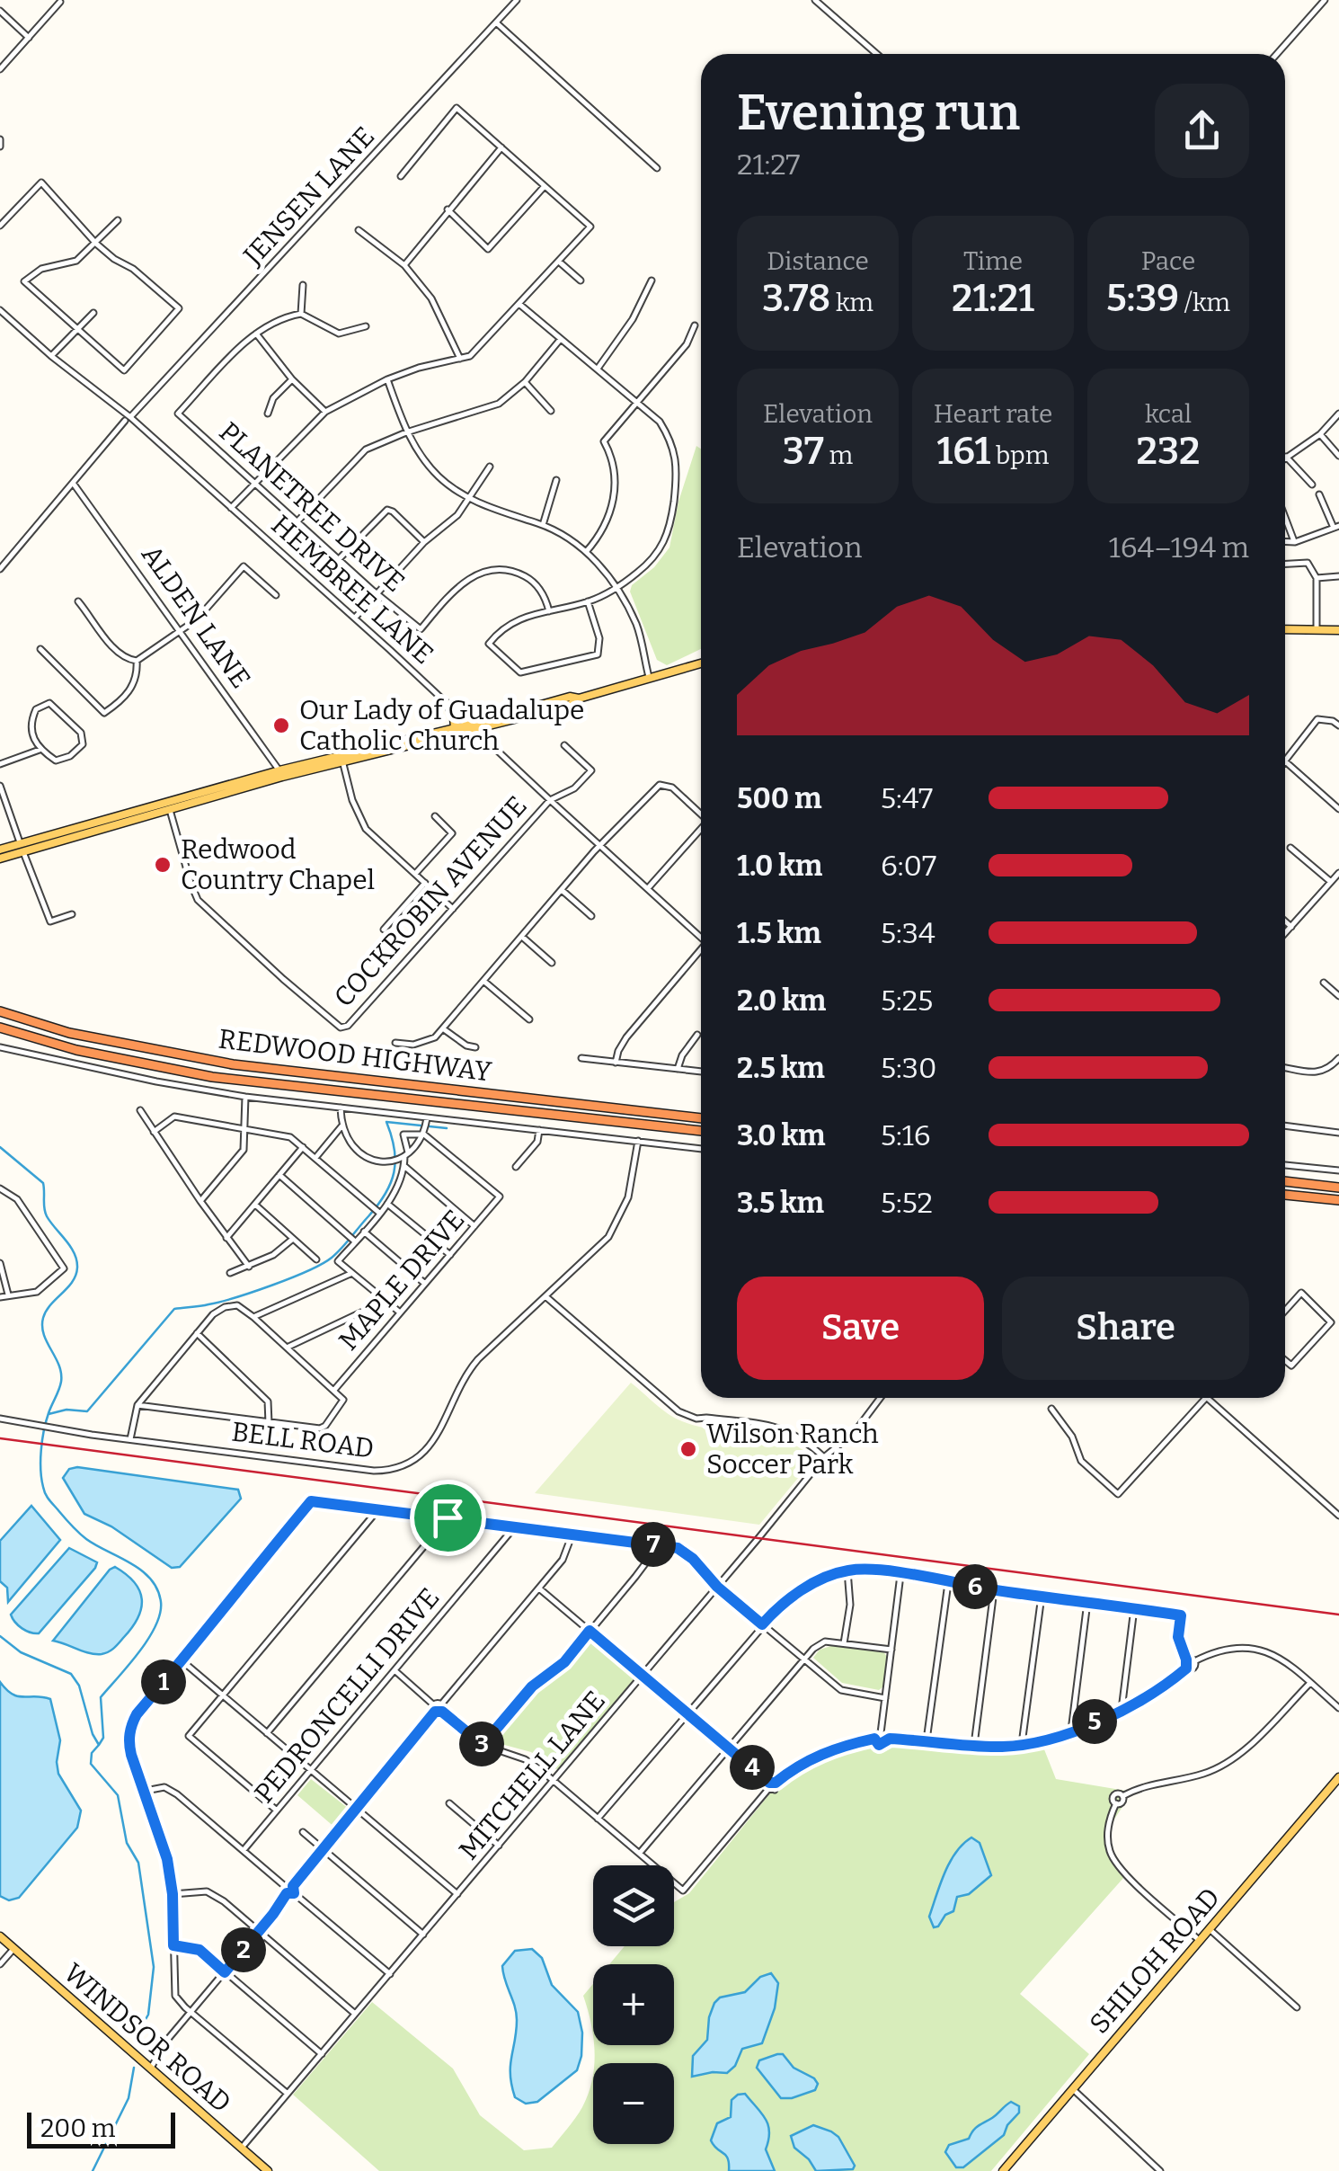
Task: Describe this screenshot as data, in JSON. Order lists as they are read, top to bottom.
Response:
{
  "streets": {
    "highway": ["REDWOOD HIGHWAY"],
    "main road": ["SHILOH ROAD", "WINDSOR ROAD"],
    "street": [
      "JENSEN LANE",
      "PLANETREE DRIVE",
      "HEMBREE LANE",
      "ALDEN LANE",
      "COCKROBIN AVENUE",
      "MAPLE DRIVE",
      "BELL ROAD",
      "PEDRONCELLI DRIVE",
      "MITCHELL LANE"
    ]
  },
  "crossings": [
    ["JENSEN LANE", "HEMBREE LANE"],
    ["JENSEN LANE", "ALDEN LANE"],
    ["HEMBREE LANE", "COCKROBIN AVENUE"],
    ["MITCHELL LANE", "WINDSOR ROAD"]
  ],
  "places": ["Our Lady of Guadalupe Catholic Church", "Redwood Country Chapel", "Wilson Ranch Soccer Park"],
  "scale_bar": "200 m",
  "page": {
    "heading": ["Evening run", "21:27"],
    "stats": [
      ["Distance", "3.78 km"],
      ["Time", "21:21"],
      ["Pace", "5:39 /km"],
      ["Elevation", "37 m"],
      ["Heart rate", "161 bpm"],
      ["kcal", "232"]
    ],
    "chart": ["Elevation", "164–194 m"],
    "list": [
      {
        "name": "500 m",
        "note": "5:47"
      },
      {
        "name": "1.0 km",
        "note": "6:07"
      },
      {
        "name": "1.5 km",
        "note": "5:34"
      },
      {
        "name": "2.0 km",
        "note": "5:25"
      },
      {
        "name": "2.5 km",
        "note": "5:30"
      },
      {
        "name": "3.0 km",
        "note": "5:16"
      },
      {
        "name": "3.5 km",
        "note": "5:52"
      }
    ],
    "buttons": ["Save", "Share"],
    "pins": [
      "7",
      "6",
      "1",
      "5",
      "3",
      "4",
      "2"
    ],
    "map_buttons": ["+", "−"],
    "scale": "200 m"
  }
}
